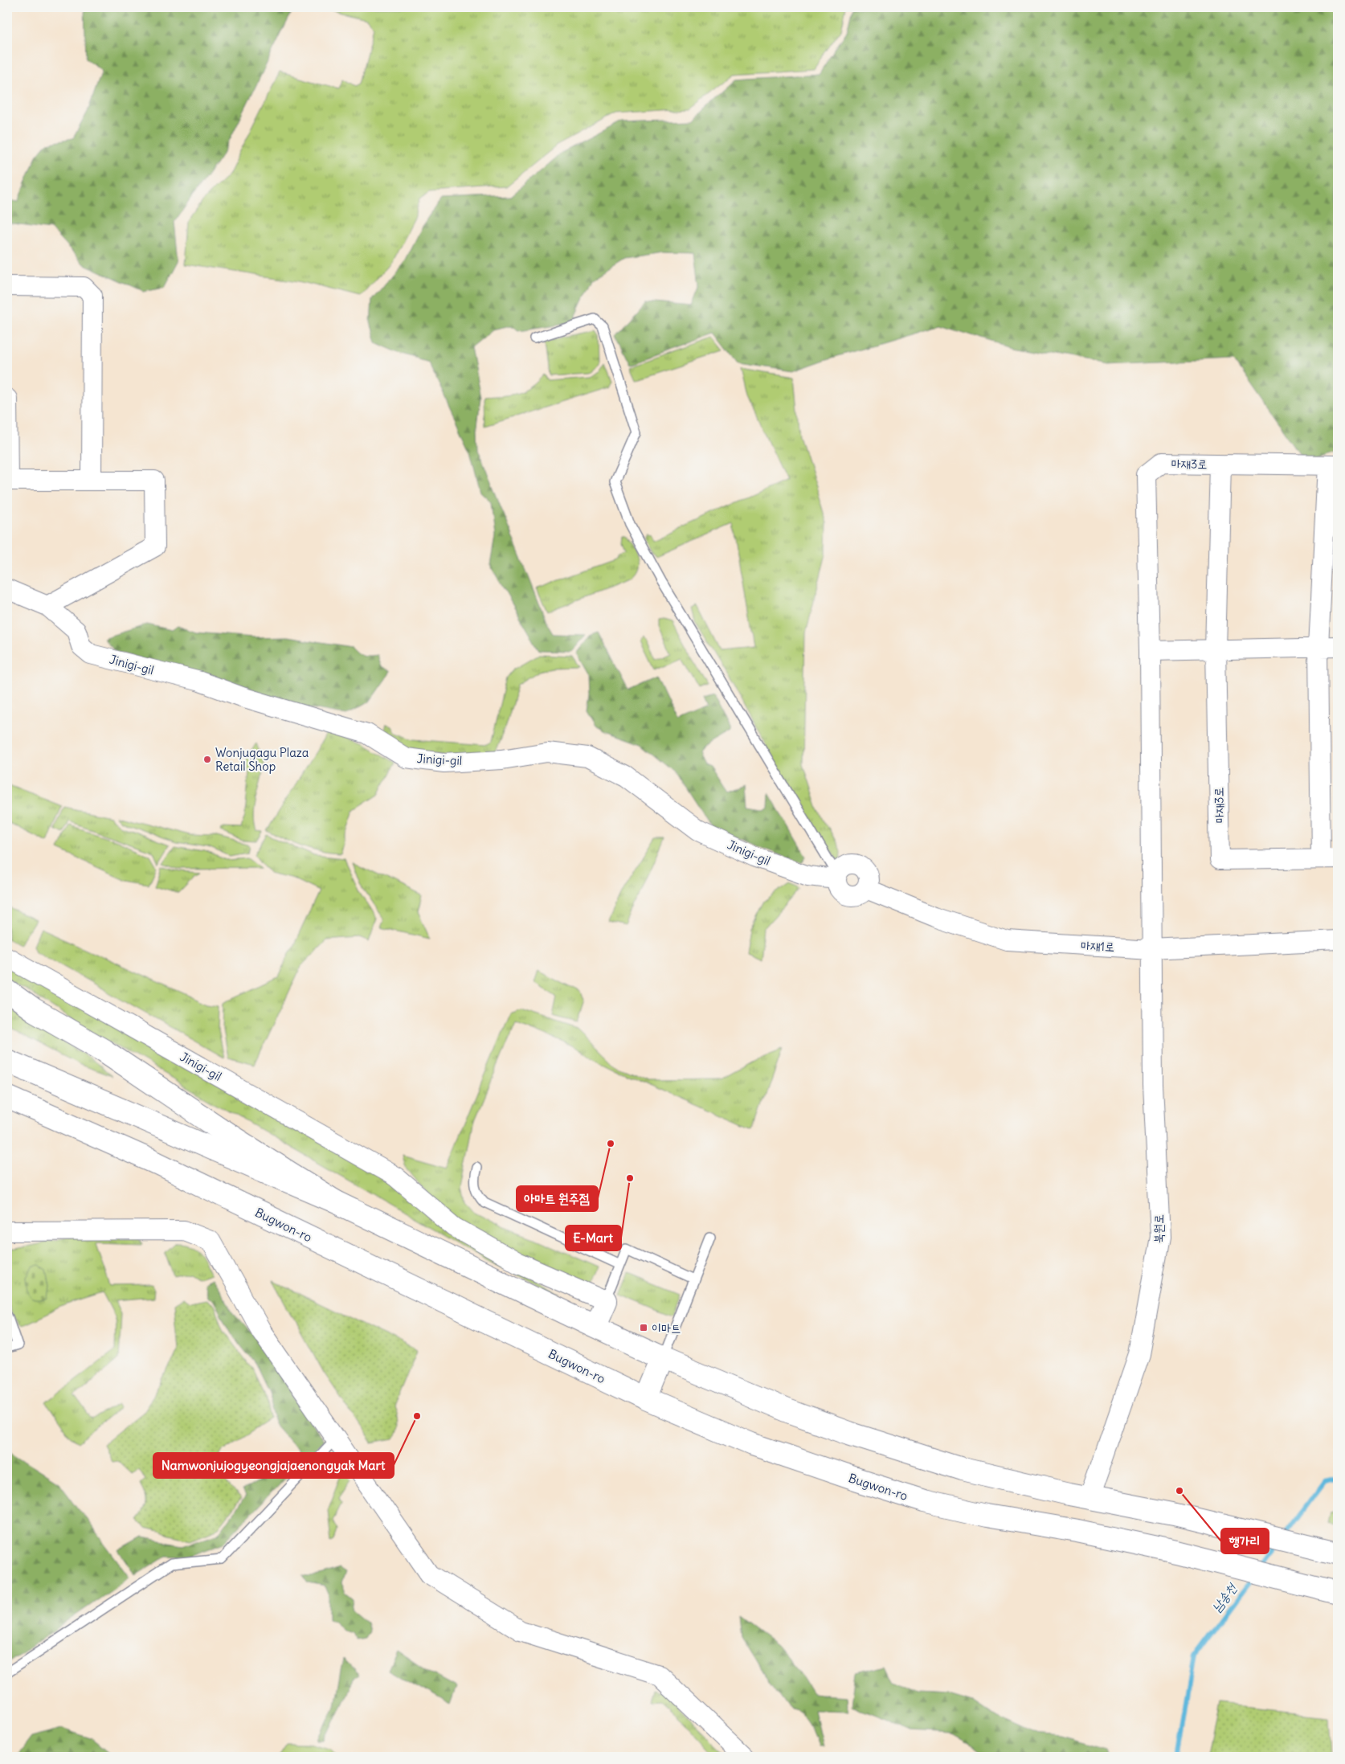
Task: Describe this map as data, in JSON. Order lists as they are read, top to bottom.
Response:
{
  "streets": {
    "main road": ["Bugwon-ro"],
    "street": [
      "마재3로",
      "Jinigi-gil",
      "마재1로",
      "북원로"
    ]
  },
  "crossings": [
    ["마재3로", "마재1로"],
    ["마재3로", "북원로"],
    ["Jinigi-gil", "마재1로"],
    ["마재1로", "북원로"]
  ],
  "water": ["남송천"],
  "places": {
    "other": [
      "Wonjugagu Plaza Retail Shop",
      "아마트 원주점",
      "E-Mart",
      "Namwonjujogyeongjajaenongyak Mart",
      "행가리"
    ],
    "transit": ["이마트"]
  }
}
